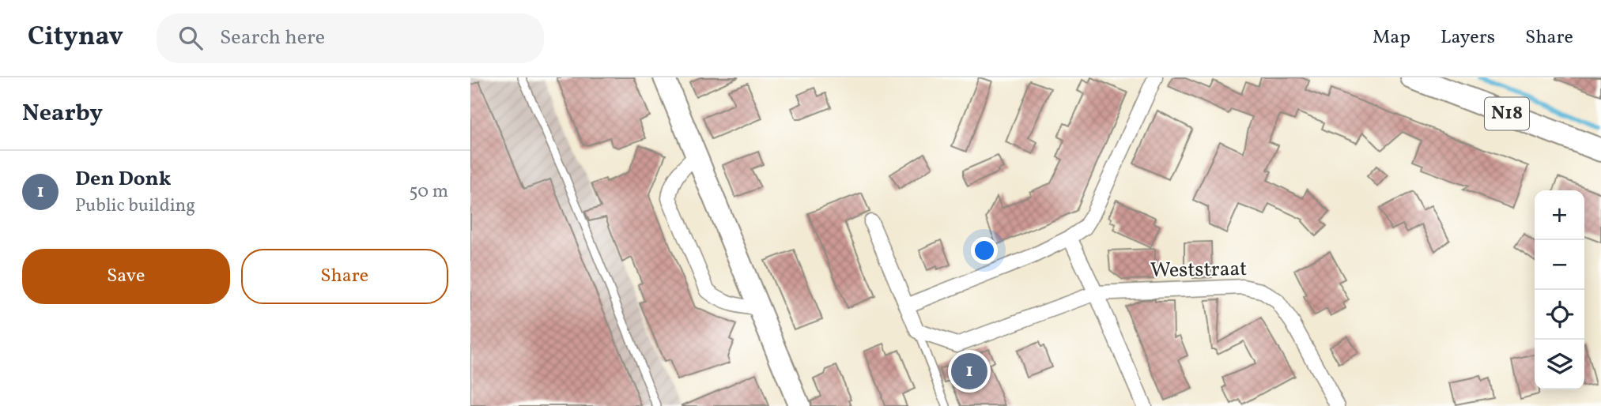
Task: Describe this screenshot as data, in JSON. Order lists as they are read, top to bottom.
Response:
{
  "streets": {
    "main road": ["N18"],
    "street": ["Weststraat"]
  },
  "page": {
    "header": "Citynav",
    "search": "Search here",
    "nav": ["Map", "Layers", "Share"],
    "heading": "Nearby",
    "list": [
      {
        "mark": "1",
        "name": "Den Donk",
        "note": "Public building",
        "value": "50 m"
      }
    ],
    "map_buttons": ["+", "−"],
    "buttons": ["Save", "Share"],
    "pins": "1"
  }
}
